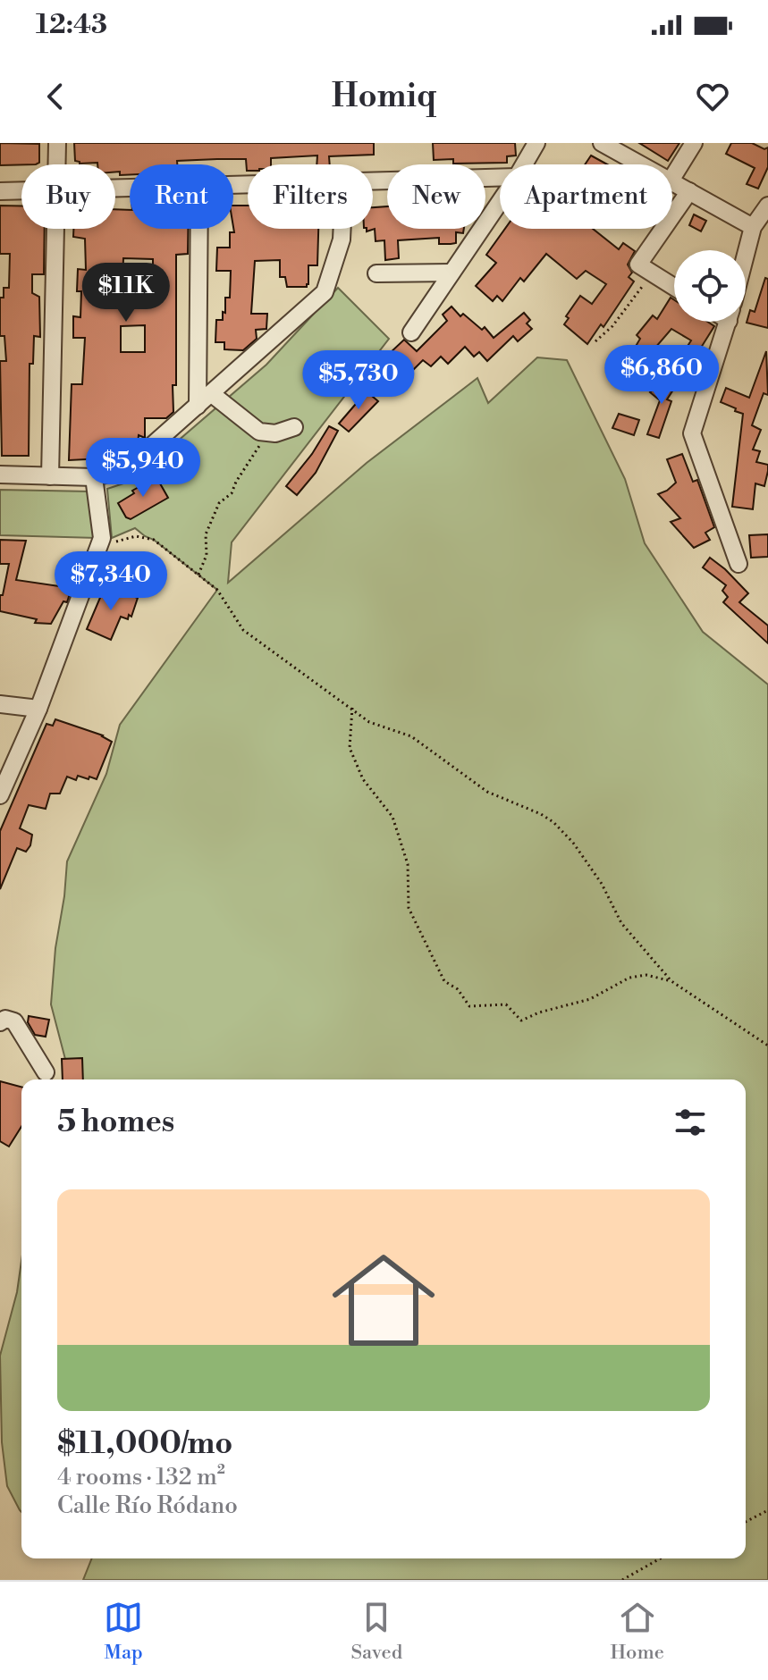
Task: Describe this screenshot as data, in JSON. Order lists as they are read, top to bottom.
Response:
{
  "page": {
    "status": "12:43",
    "header": "Homiq",
    "chip": [
      "Buy",
      "Rent",
      "Filters",
      "New",
      "Apartment"
    ],
    "price": [
      "$11K",
      "$6,860",
      "$5,730",
      "$5,940",
      "$7,340"
    ],
    "heading": "5 homes",
    "list": [
      {
        "name": "$11,000/mo",
        "note": "4 rooms · 132 m² · Calle Río Ródano"
      }
    ],
    "tabs": ["Map", "Saved", "Home"]
  }
}
